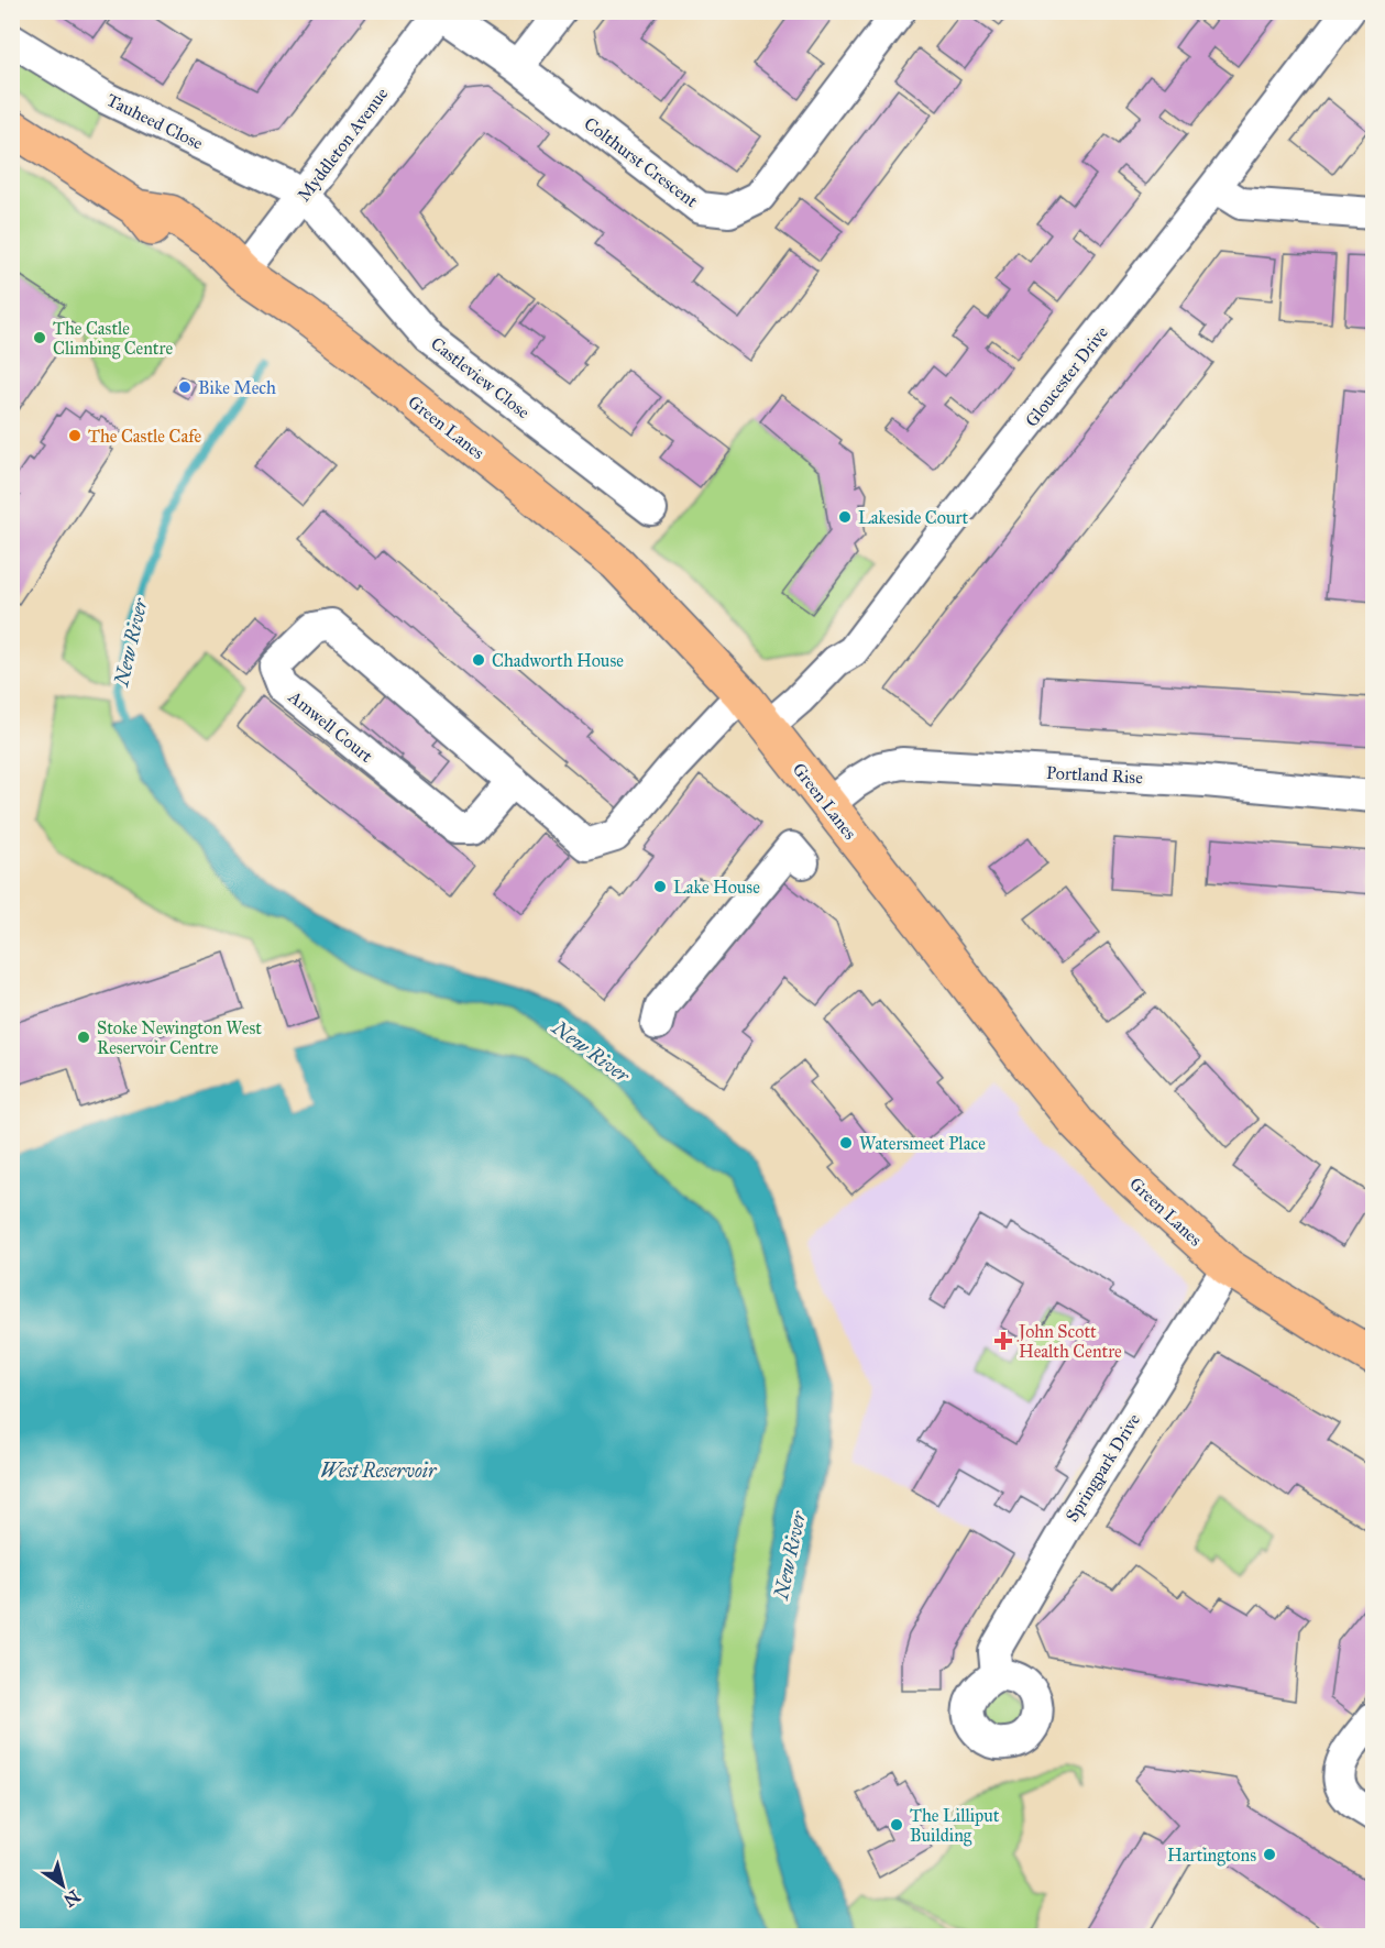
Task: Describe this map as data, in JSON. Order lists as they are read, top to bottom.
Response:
{
  "streets": {
    "main road": ["Green Lanes"],
    "street": [
      "Tauheed Close",
      "Myddleton Avenue",
      "Colthurst Crescent",
      "Gloucester Drive",
      "Castleview Close",
      "Amwell Court",
      "Portland Rise",
      "Springpark Drive"
    ]
  },
  "crossings": [
    ["Tauheed Close", "Myddleton Avenue"],
    ["Tauheed Close", "Castleview Close"],
    ["Myddleton Avenue", "Colthurst Crescent"],
    ["Myddleton Avenue", "Castleview Close"],
    ["Myddleton Avenue", "Green Lanes"],
    ["Gloucester Drive", "Green Lanes"],
    ["Green Lanes", "Amwell Court"],
    ["Green Lanes", "Portland Rise"],
    ["Green Lanes", "Springpark Drive"]
  ],
  "water": ["New River", "West Reservoir"],
  "places": {
    "other": [
      "The Castle Climbing Centre",
      "Bike Mech",
      "The Castle Cafe",
      "Lakeside Court",
      "Chadworth House",
      "Lake House",
      "Stoke Newington West Reservoir Centre",
      "Watersmeet Place",
      "The Lilliput Building",
      "Hartingtons"
    ],
    "health": ["John Scott Health Centre"]
  },
  "north": "bottom right"
}
